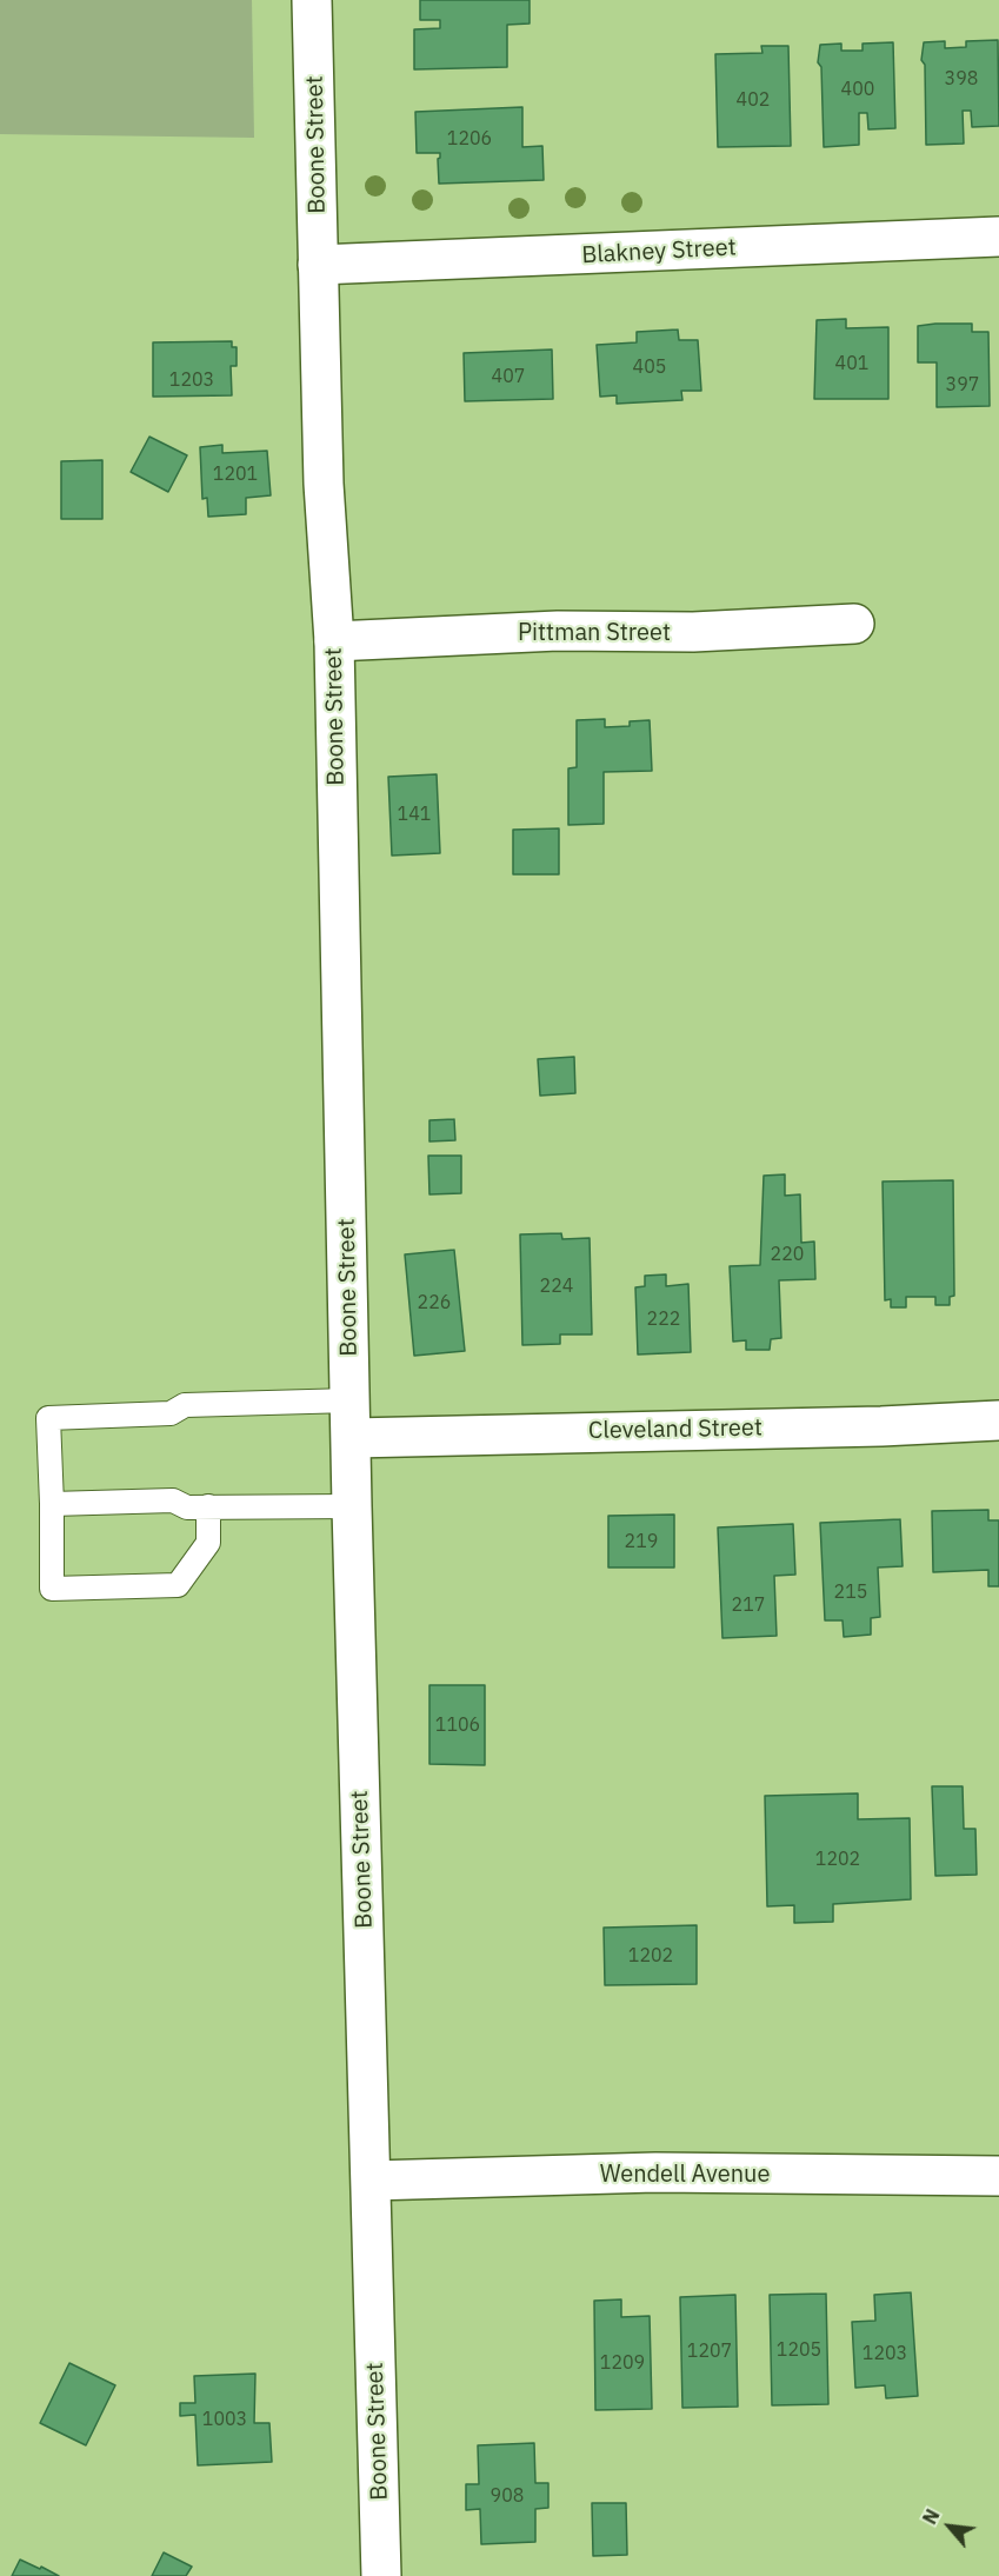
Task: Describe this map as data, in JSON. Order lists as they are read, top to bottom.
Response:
{
  "streets": {
    "street": [
      "Boone Street",
      "Blakney Street",
      "Pittman Street",
      "Cleveland Street",
      "Wendell Avenue"
    ]
  },
  "crossings": [
    ["Boone Street", "Blakney Street"],
    ["Boone Street", "Pittman Street"],
    ["Boone Street", "Cleveland Street"],
    ["Boone Street", "Wendell Avenue"]
  ],
  "house_numbers": [
    "398",
    "400",
    "402",
    "1206",
    "401",
    "405",
    "407",
    "1203",
    "397",
    "1201",
    "141",
    "220",
    "224",
    "226",
    "222",
    "219",
    "215",
    "217",
    "1106",
    "1202",
    "1202",
    "1205",
    "1207",
    "1203",
    "1209",
    "1003",
    "908"
  ],
  "north": "top left"
}
